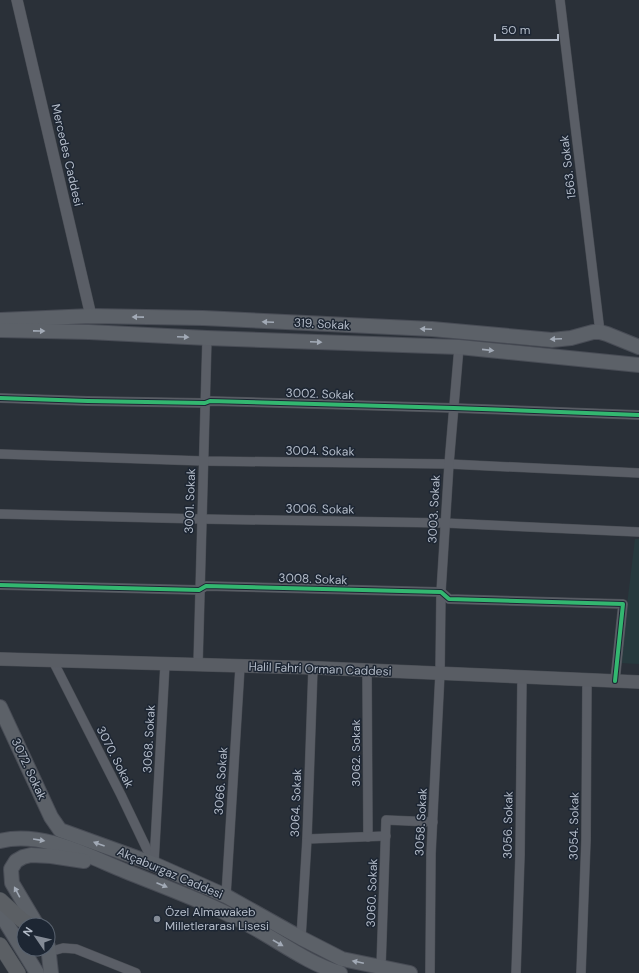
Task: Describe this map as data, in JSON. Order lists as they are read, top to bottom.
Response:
{
  "streets": {
    "main road": [
      "319. Sokak",
      "Halil Fahri Orman Caddesi",
      "3072. Sokak",
      "Akçaburgaz Caddesi"
    ],
    "street": [
      "Mercedes Caddesi",
      "1563. Sokak",
      "3002. Sokak",
      "3004. Sokak",
      "3001. Sokak",
      "3006. Sokak",
      "3003. Sokak",
      "3008. Sokak",
      "3068. Sokak",
      "3062. Sokak",
      "3070. Sokak",
      "3066. Sokak",
      "3064. Sokak",
      "3058. Sokak",
      "3056. Sokak",
      "3054. Sokak",
      "3060. Sokak"
    ]
  },
  "crossings": [
    ["Mercedes Caddesi", "319. Sokak"],
    ["1563. Sokak", "319. Sokak"],
    ["319. Sokak", "3001. Sokak"],
    ["319. Sokak", "3003. Sokak"],
    ["3002. Sokak", "3001. Sokak"],
    ["3002. Sokak", "3003. Sokak"],
    ["3004. Sokak", "3001. Sokak"],
    ["3004. Sokak", "3003. Sokak"],
    ["3001. Sokak", "3006. Sokak"],
    ["3001. Sokak", "3008. Sokak"],
    ["3001. Sokak", "Halil Fahri Orman Caddesi"],
    ["3006. Sokak", "3003. Sokak"],
    ["3003. Sokak", "3008. Sokak"],
    ["3003. Sokak", "Halil Fahri Orman Caddesi"],
    ["3003. Sokak", "3058. Sokak"],
    ["3008. Sokak", "Halil Fahri Orman Caddesi"],
    ["Halil Fahri Orman Caddesi", "3068. Sokak"],
    ["Halil Fahri Orman Caddesi", "3062. Sokak"],
    ["Halil Fahri Orman Caddesi", "3070. Sokak"],
    ["Halil Fahri Orman Caddesi", "3066. Sokak"],
    ["Halil Fahri Orman Caddesi", "3064. Sokak"],
    ["Halil Fahri Orman Caddesi", "3058. Sokak"],
    ["Halil Fahri Orman Caddesi", "3056. Sokak"],
    ["Halil Fahri Orman Caddesi", "3054. Sokak"],
    ["3068. Sokak", "3070. Sokak"],
    ["3068. Sokak", "Akçaburgaz Caddesi"],
    ["3070. Sokak", "Akçaburgaz Caddesi"],
    ["3072. Sokak", "Akçaburgaz Caddesi"],
    ["3066. Sokak", "Akçaburgaz Caddesi"],
    ["3064. Sokak", "Akçaburgaz Caddesi"],
    ["3058. Sokak", "3060. Sokak"],
    ["Akçaburgaz Caddesi", "3060. Sokak"]
  ],
  "places": ["Özel Almawakeb Milletlerarası Lisesi"],
  "scale_bar": "50 m",
  "north": "top left"
}
